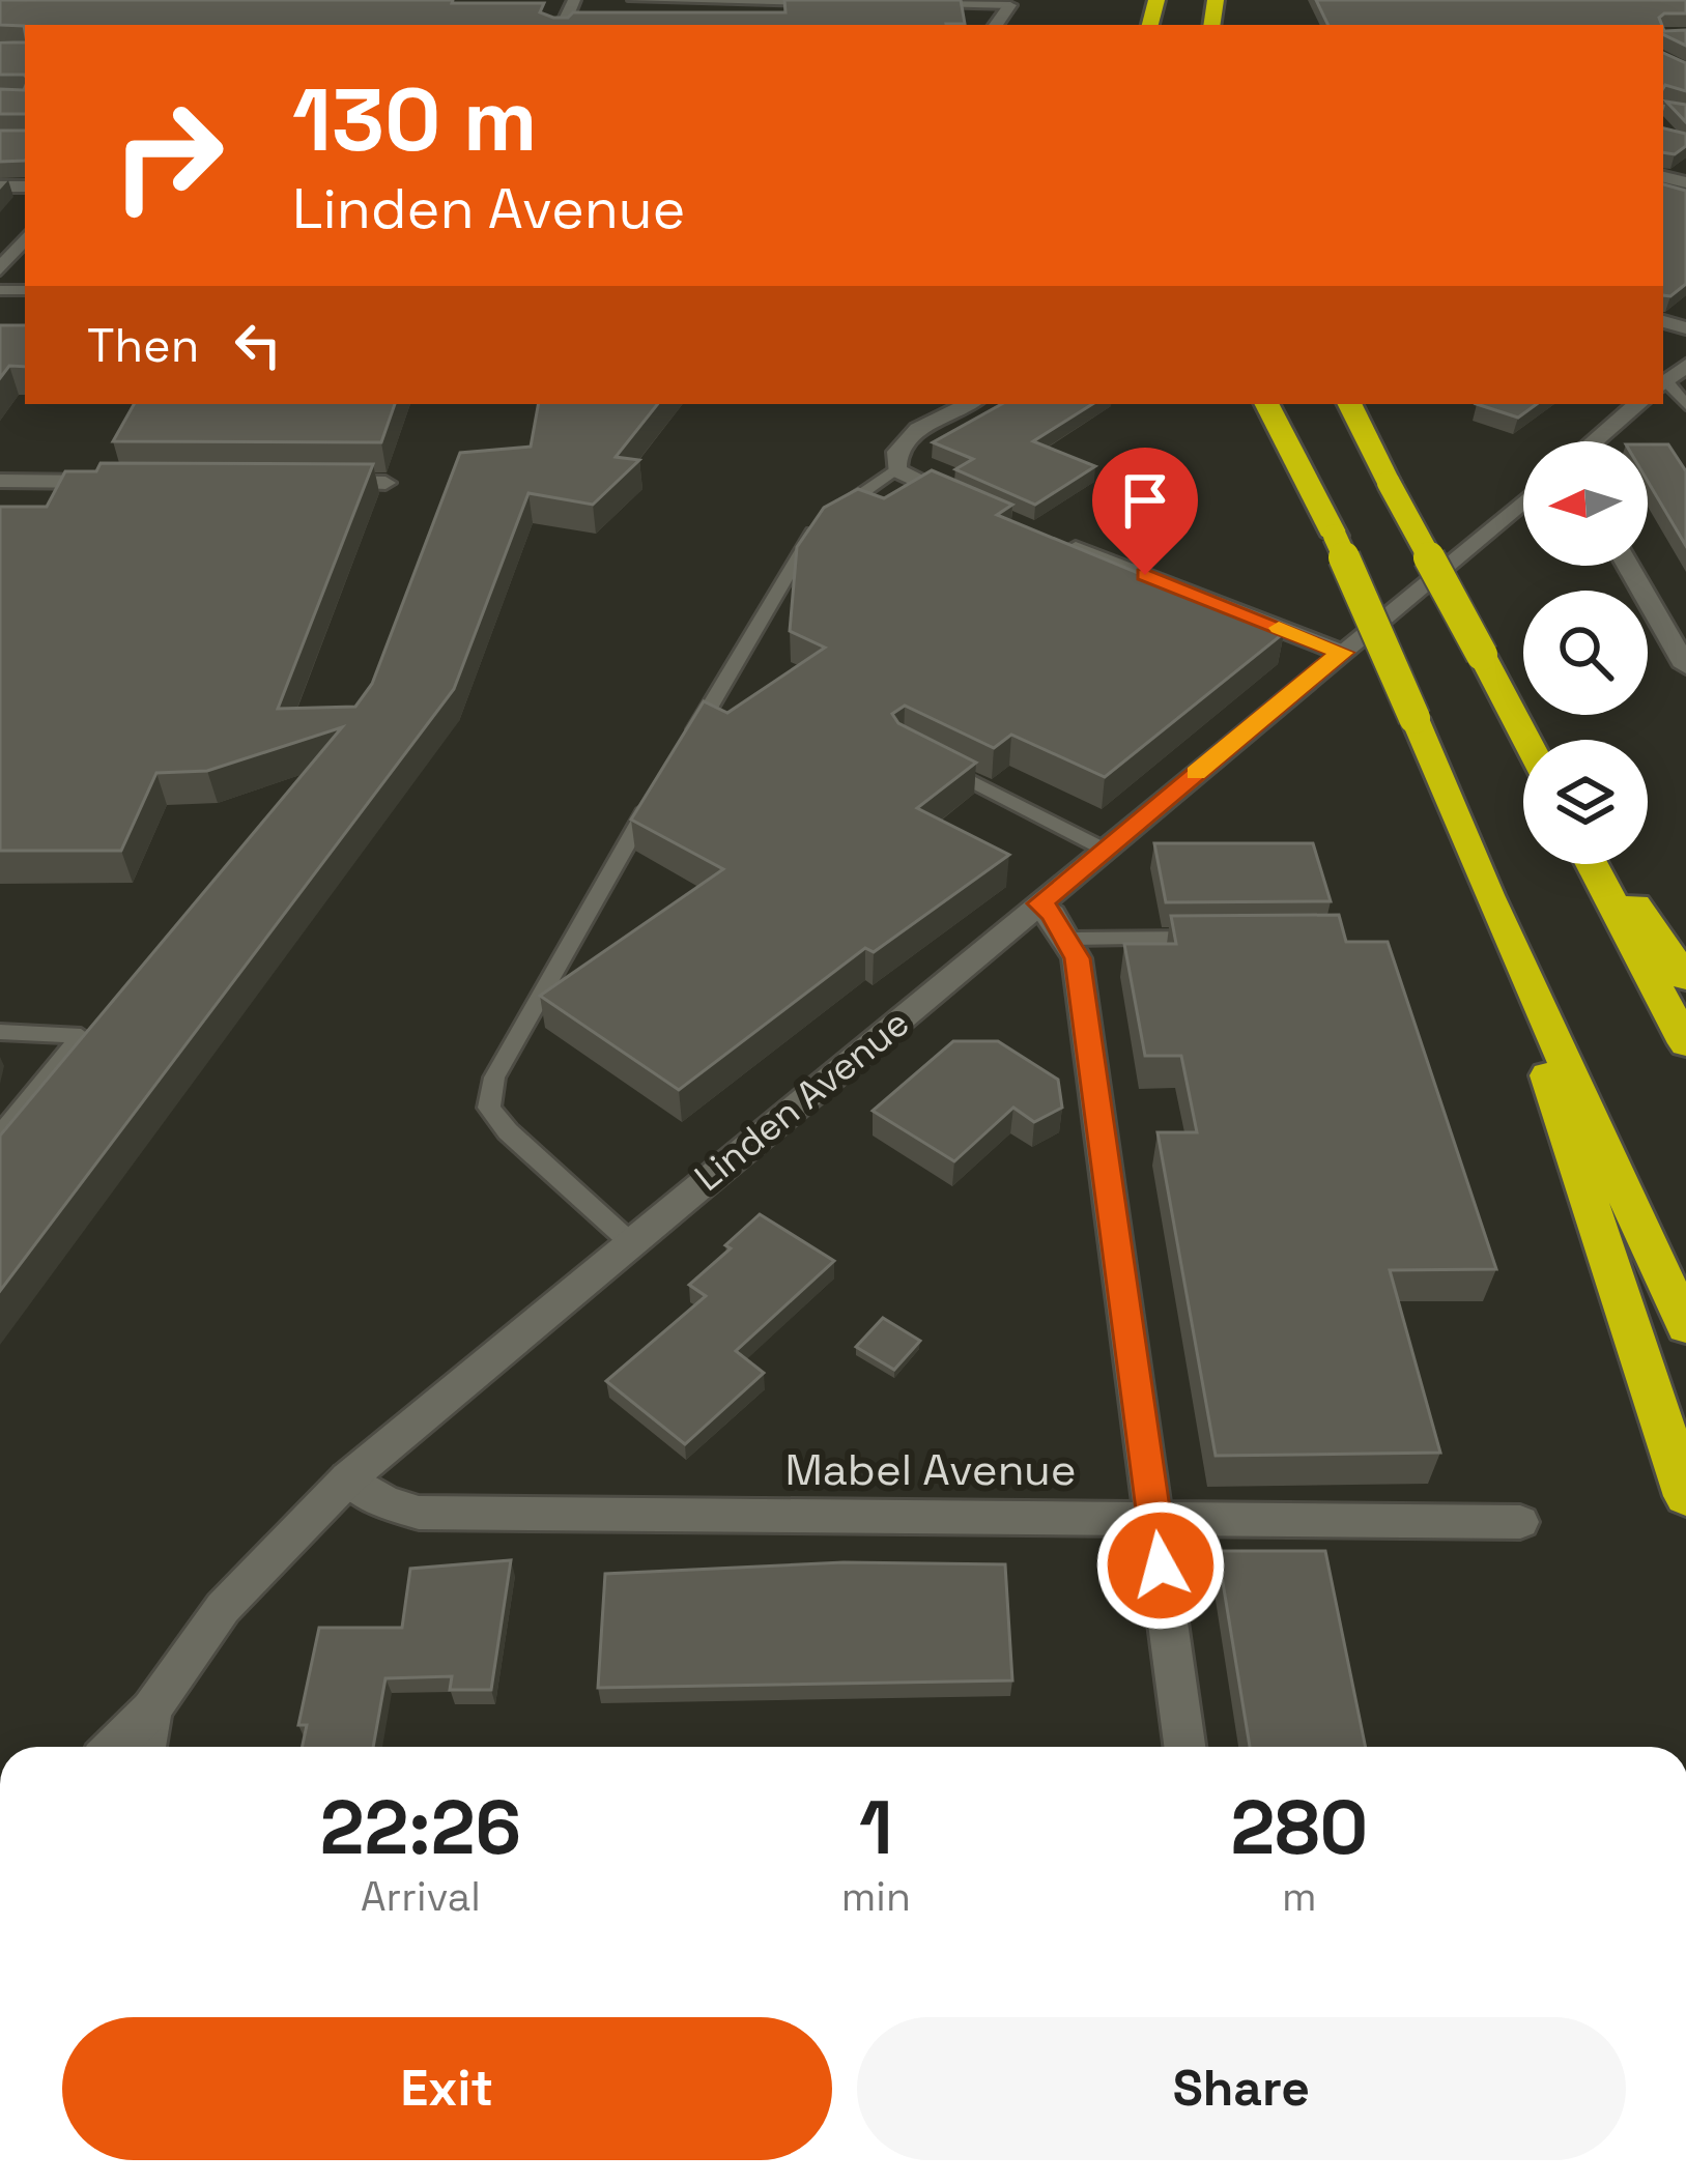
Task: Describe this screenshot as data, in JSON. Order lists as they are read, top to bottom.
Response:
{
  "streets": {
    "street": ["Linden Avenue", "Mabel Avenue"]
  },
  "crossings": [
    ["Linden Avenue", "Mabel Avenue"]
  ],
  "north": "left",
  "page": {
    "turn": ["130 m", "Linden Avenue"],
    "then": "Then",
    "eta": [
      "22:26",
      "Arrival",
      "1",
      "min",
      "280",
      "m"
    ],
    "buttons": ["Exit", "Share"]
  }
}
